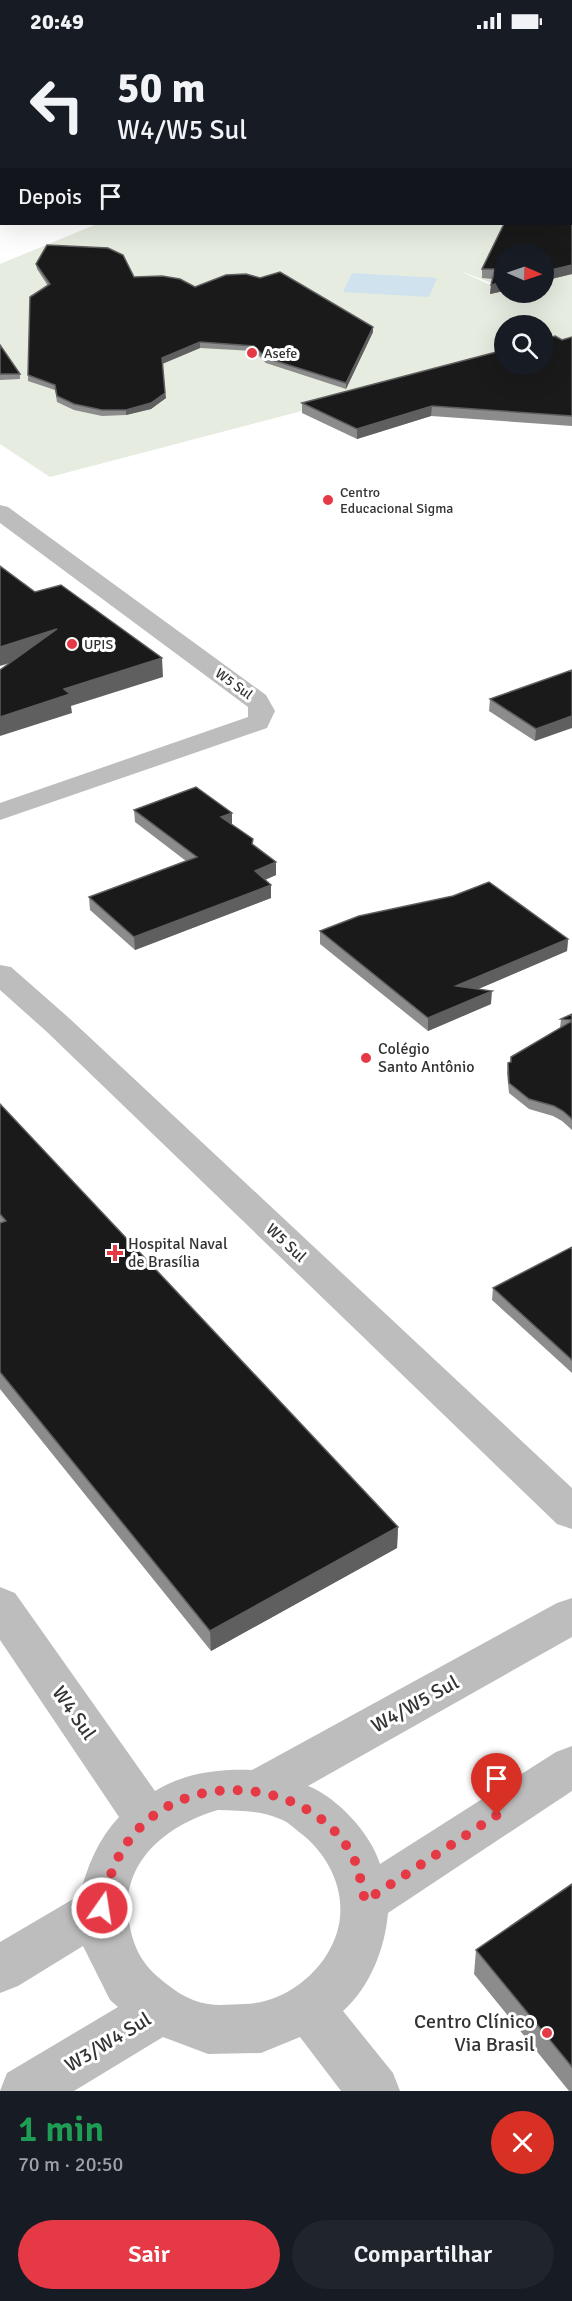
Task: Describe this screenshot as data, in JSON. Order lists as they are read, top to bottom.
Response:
{
  "streets": {
    "main road": [
      "W5 Sul",
      "W4/W5 Sul",
      "W4 Sul",
      "W3/W4 Sul"
    ]
  },
  "places": {
    "other": [
      "Asefe",
      "Centro Educacional Sigma",
      "UPIS",
      "Colégio Santo Antônio",
      "Centro Clínico Via Brasil"
    ],
    "health": ["Hospital Naval de Brasília"]
  },
  "north": "right",
  "page": {
    "status": "20:49",
    "turn": ["50 m", "W4/W5 Sul"],
    "then": "Depois",
    "heading": ["1 min", "70 m · 20:50"],
    "buttons": ["Sair", "Compartilhar"]
  }
}
